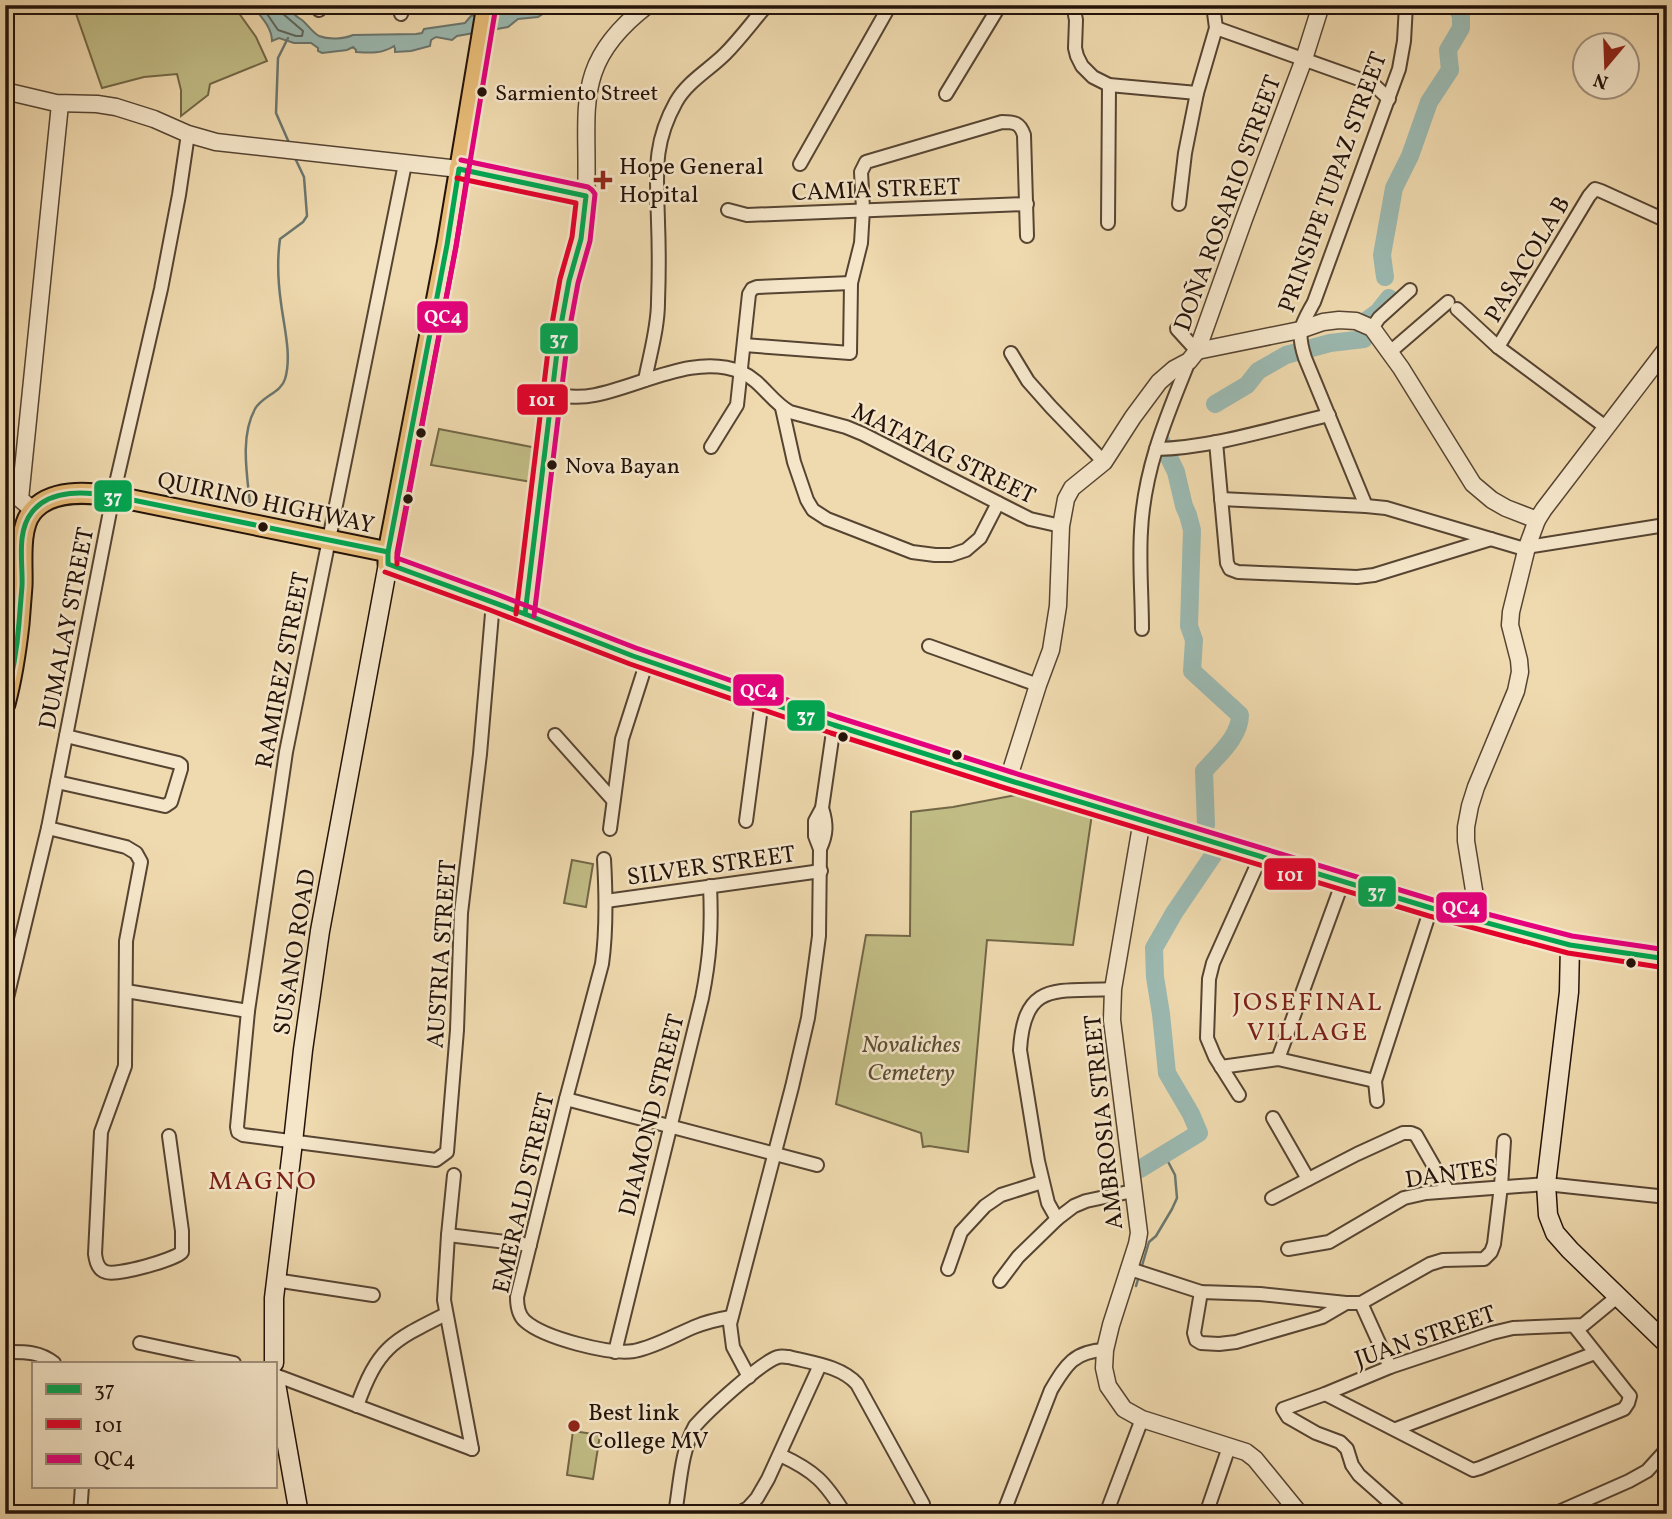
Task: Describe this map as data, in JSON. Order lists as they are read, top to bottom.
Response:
{
  "streets": {
    "main road": ["QUIRINO HIGHWAY", "SUSANO ROAD"],
    "street": [
      "PRINSIPE TUPAZ STREET",
      "CAMIA STREET",
      "DOÑA ROSARIO STREET",
      "PASACOLA B",
      "MATATAG STREET",
      "DUMALAY STREET",
      "RAMIREZ STREET",
      "SILVER STREET",
      "AUSTRIA STREET",
      "DIAMOND STREET",
      "AMBROSIA STREET",
      "DANTES",
      "EMERALD STREET",
      "JUAN STREET"
    ]
  },
  "crossings": [
    ["DOÑA ROSARIO STREET", "MATATAG STREET"],
    ["QUIRINO HIGHWAY", "DUMALAY STREET"],
    ["QUIRINO HIGHWAY", "RAMIREZ STREET"],
    ["QUIRINO HIGHWAY", "SUSANO ROAD"],
    ["RAMIREZ STREET", "SUSANO ROAD"],
    ["RAMIREZ STREET", "AUSTRIA STREET"],
    ["SILVER STREET", "DIAMOND STREET"],
    ["SILVER STREET", "EMERALD STREET"],
    ["SUSANO ROAD", "AUSTRIA STREET"],
    ["DIAMOND STREET", "EMERALD STREET"]
  ],
  "districts": ["JOSEFINAL VILLAGE", "MAGNO"],
  "parks": ["Novaliches Cemetery"],
  "places": {
    "other": ["Sarmiento Street", "Nova Bayan", "Best link College MV"],
    "health": ["Hope General Hopital"]
  },
  "lines": ["transit line QC4", "transit line 37", "transit line 101"],
  "legend": ["37", "101", "QC4"],
  "north": "bottom"
}
